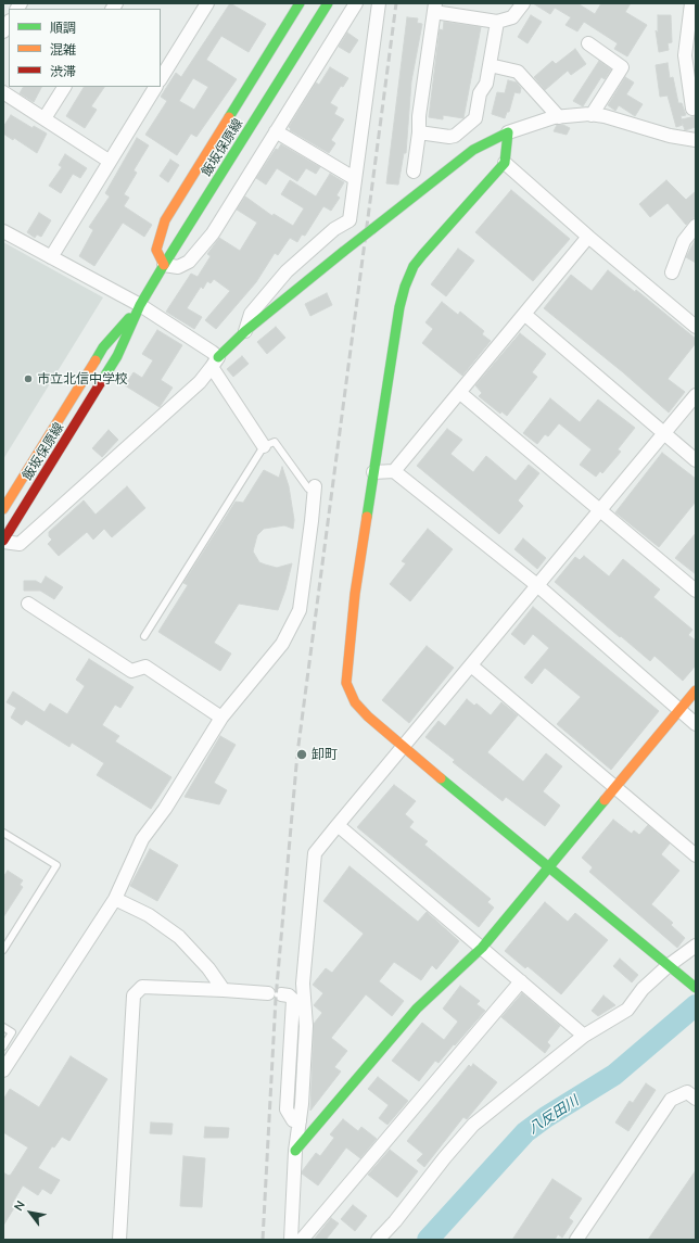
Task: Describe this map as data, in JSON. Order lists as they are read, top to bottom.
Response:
{
  "streets": {
    "street": ["飯坂保原線"]
  },
  "water": ["八反田川"],
  "places": ["市立北信中学校", "卸町"],
  "legend": ["順調", "混雑", "渋滞"],
  "north": "top left"
}
